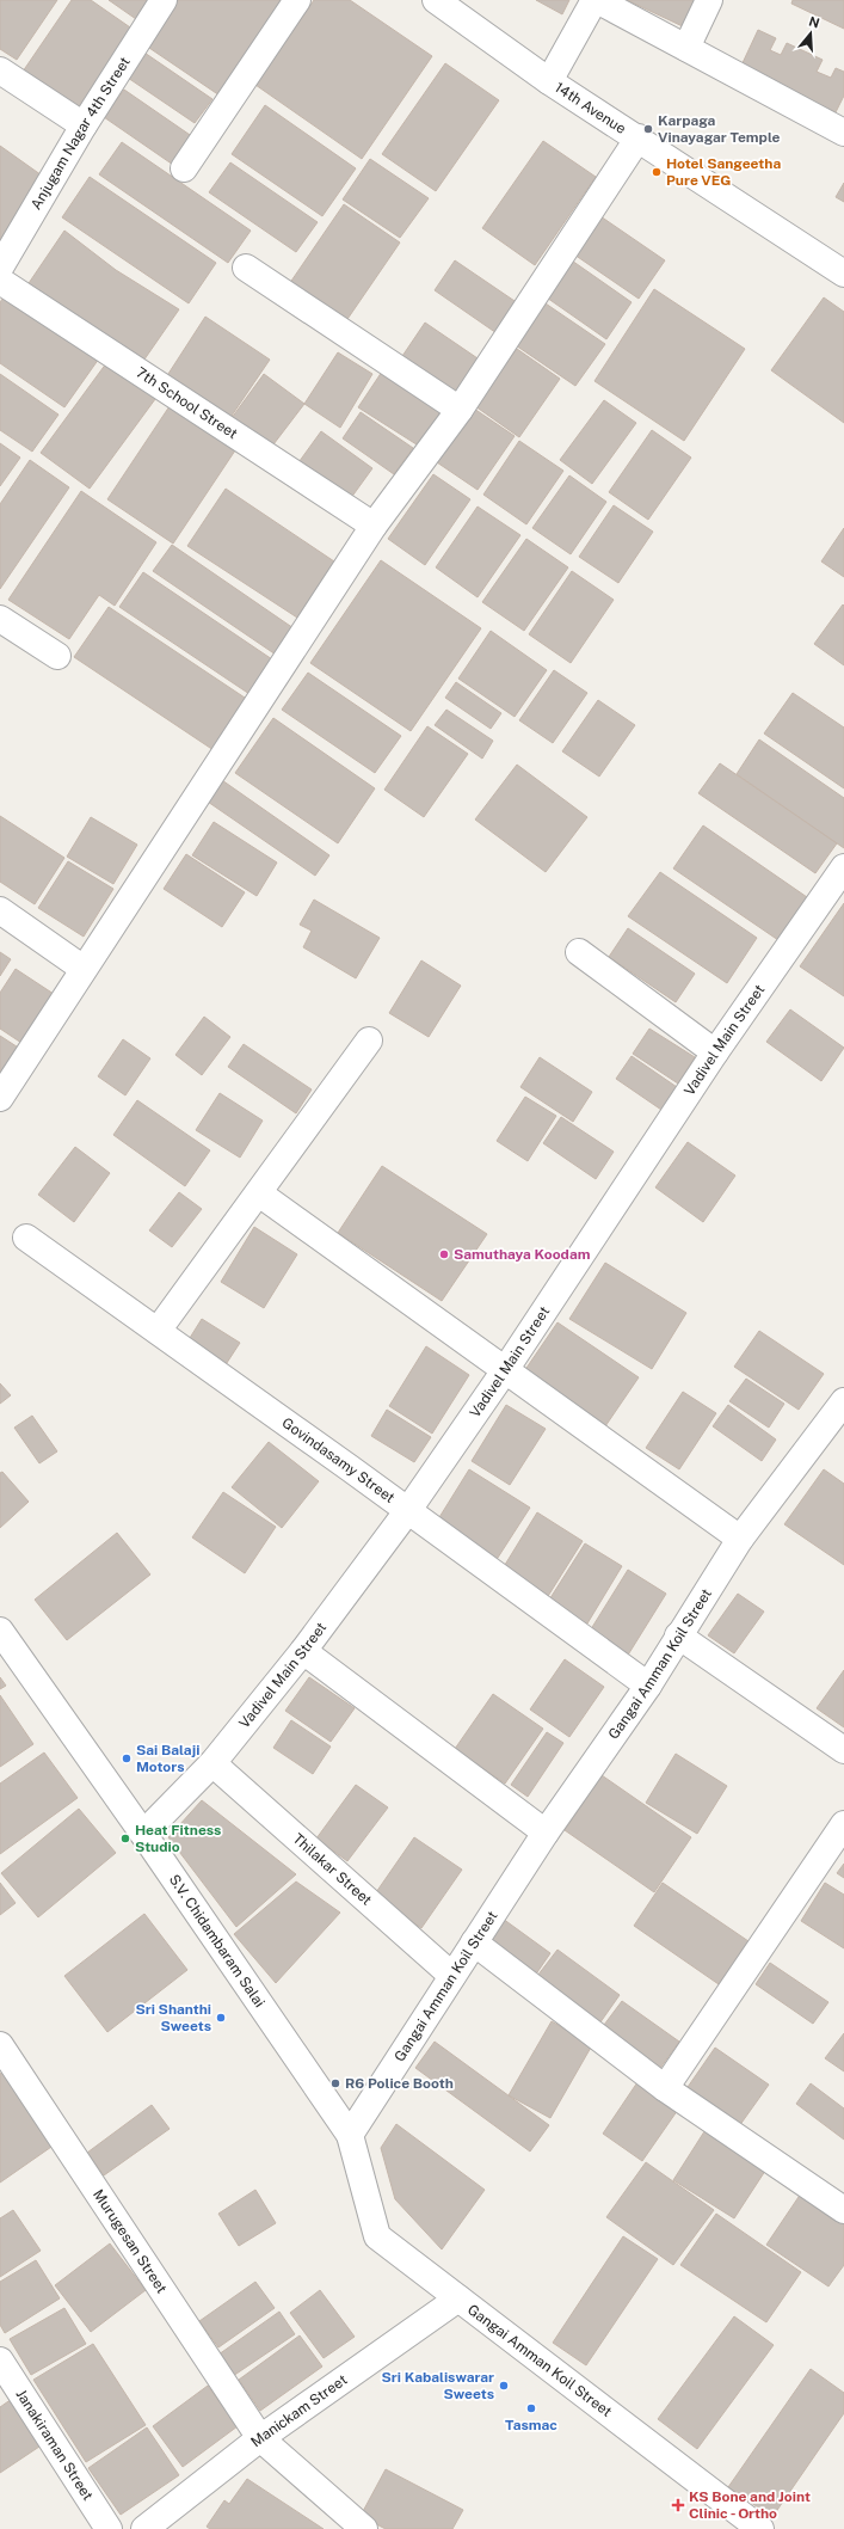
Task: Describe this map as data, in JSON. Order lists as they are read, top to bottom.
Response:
{
  "streets": {
    "street": [
      "14th Avenue",
      "Anjugam Nagar 4th Street",
      "7th School Street",
      "Vadivel Main Street",
      "Govindasamy Street",
      "Gangai Amman Koil Street",
      "Thilakar Street",
      "S.V. Chidambaram Salai",
      "Murugesan Street",
      "Manickam Street",
      "Janakiraman Street"
    ]
  },
  "crossings": [
    ["Vadivel Main Street", "Govindasamy Street"],
    ["Vadivel Main Street", "Thilakar Street"],
    ["Vadivel Main Street", "S.V. Chidambaram Salai"],
    ["Govindasamy Street", "Gangai Amman Koil Street"],
    ["Gangai Amman Koil Street", "Thilakar Street"],
    ["Gangai Amman Koil Street", "S.V. Chidambaram Salai"],
    ["Gangai Amman Koil Street", "Manickam Street"],
    ["Murugesan Street", "Manickam Street"]
  ],
  "places": {
    "other": [
      "Karpaga Vinayagar Temple",
      "Hotel Sangeetha Pure VEG",
      "Samuthaya Koodam",
      "Sai Balaji Motors",
      "Heat Fitness Studio",
      "Sri Shanthi Sweets",
      "R6 Police Booth",
      "Sri Kabaliswarar Sweets",
      "Tasmac"
    ],
    "health": ["KS Bone and Joint Clinic - Ortho"]
  },
  "north": "top"
}
